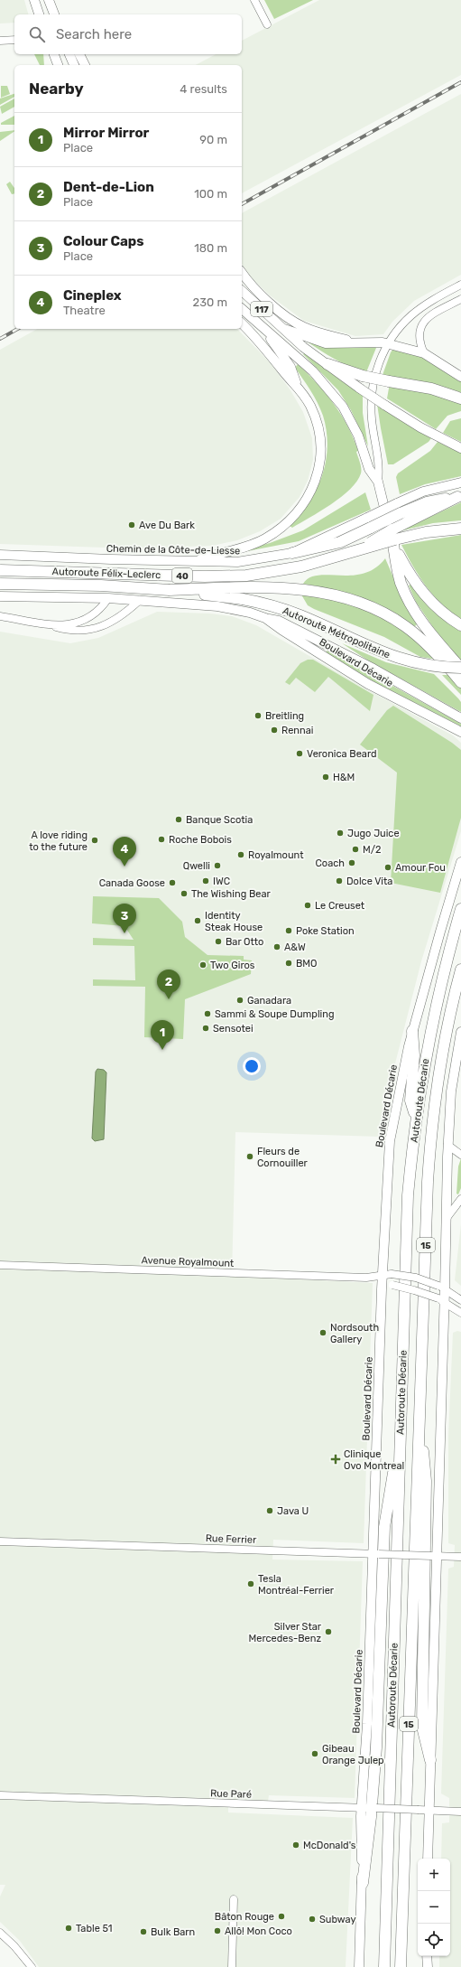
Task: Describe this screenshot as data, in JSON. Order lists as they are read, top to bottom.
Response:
{
  "streets": {
    "highway": [
      "Autoroute Félix-Leclerc",
      "40",
      "Autoroute Métropolitaine",
      "Autoroute Décarie",
      "15"
    ],
    "main road": ["117", "Chemin de la Côte-de-Liesse", "Boulevard Décarie"],
    "street": ["Avenue Royalmount", "Rue Ferrier", "Rue Paré"]
  },
  "crossings": [
    ["Autoroute Félix-Leclerc", "40"],
    ["Autoroute Félix-Leclerc", "Autoroute Métropolitaine"],
    ["Boulevard Décarie", "Avenue Royalmount"],
    ["Boulevard Décarie", "Rue Ferrier"],
    ["Boulevard Décarie", "Rue Paré"]
  ],
  "places": {
    "other": [
      "Ave Du Bark",
      "Breitling",
      "Rennai",
      "Veronica Beard",
      "H&M",
      "Banque Scotia",
      "Jugo Juice",
      "Roche Bobois",
      "A love riding to the future",
      "M/2",
      "Royalmount",
      "Coach",
      "Qwelli",
      "Amour Fou",
      "IWC",
      "Dolce Vita",
      "Canada Goose",
      "The Wishing Bear",
      "Le Creuset",
      "Identity Steak House",
      "Poke Station",
      "Bar Otto",
      "A&W",
      "BMO",
      "Two Giros",
      "Ganadara",
      "Sammi & Soupe Dumpling",
      "Sensotei",
      "Fleurs de Cornouiller",
      "Nordsouth Gallery",
      "Java U",
      "Tesla Montréal-Ferrier",
      "Silver Star Mercedes-Benz",
      "Gibeau Orange Julep",
      "McDonald's",
      "Bâton Rouge",
      "Subway",
      "Table 51",
      "Allô! Mon Coco",
      "Bulk Barn"
    ],
    "health": ["Clinique Ovo Montreal"]
  },
  "page": {
    "search": "Search here",
    "heading": ["Nearby", "4 results"],
    "list": [
      {
        "mark": "1",
        "name": "Mirror Mirror",
        "note": "Place",
        "value": "90 m"
      },
      {
        "mark": "2",
        "name": "Dent-de-Lion",
        "note": "Place",
        "value": "100 m"
      },
      {
        "mark": "3",
        "name": "Colour Caps",
        "note": "Place",
        "value": "180 m"
      },
      {
        "mark": "4",
        "name": "Cineplex",
        "note": "Theatre",
        "value": "230 m"
      }
    ],
    "pins": [
      "4",
      "3",
      "2",
      "1"
    ],
    "map_buttons": ["+", "−"]
  }
}
